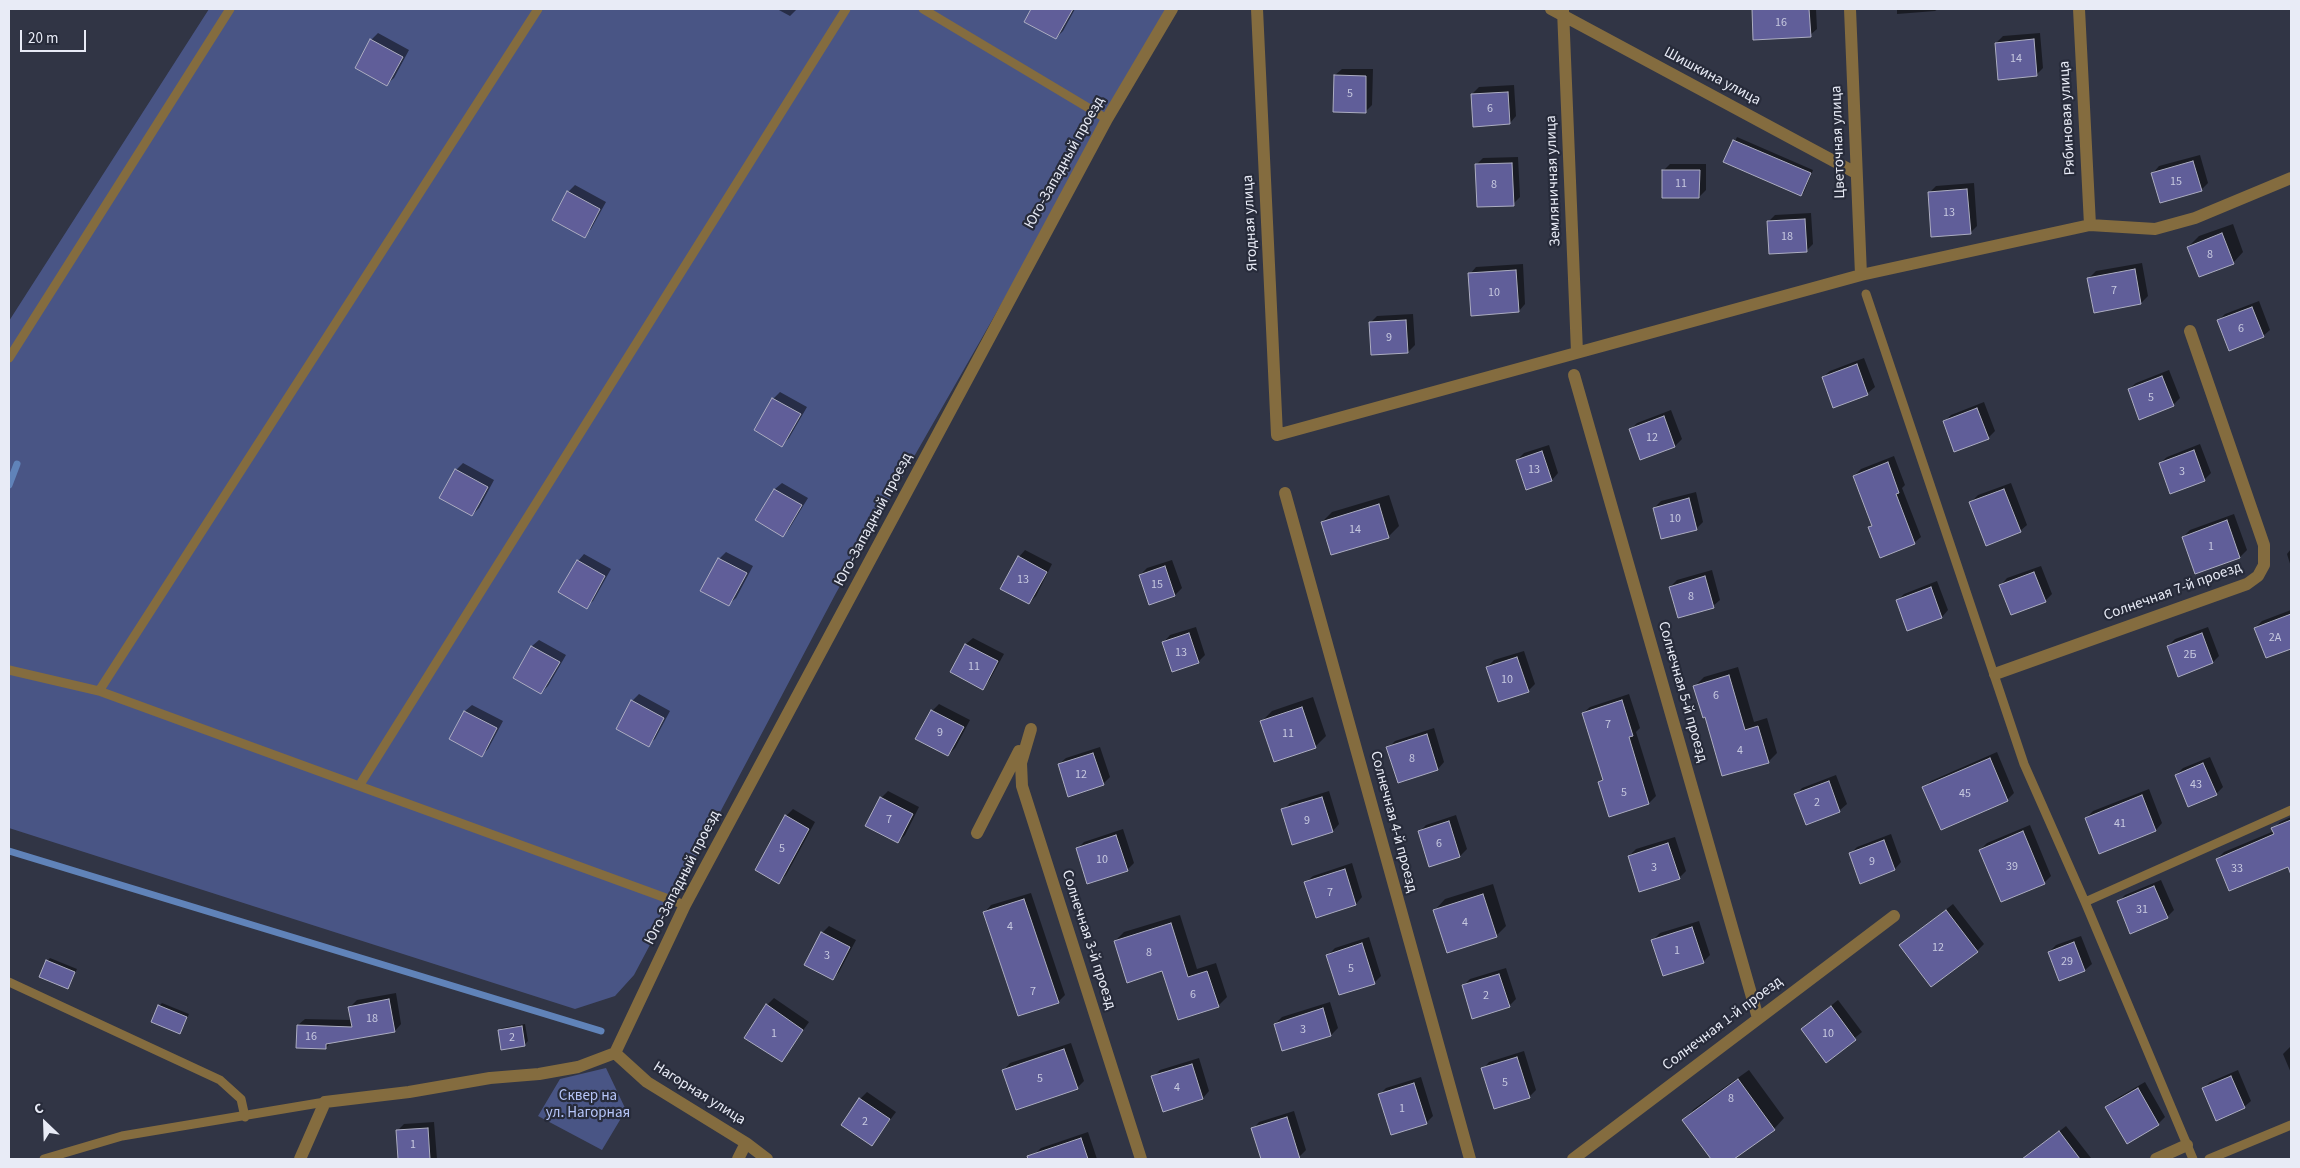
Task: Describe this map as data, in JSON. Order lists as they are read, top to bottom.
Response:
{
  "streets": {
    "street": [
      "Шишкина улица",
      "Рябиновая улица",
      "Цветочная улица",
      "Юго-Западный проезд",
      "Земляничная улица",
      "Ягодная улица",
      "Солнечная 7-й проезд",
      "Солнечная 5-й проезд",
      "Солнечная 4-й проезд",
      "Солнечная 3-й проезд",
      "Солнечная 1-й проезд",
      "Нагорная улица"
    ]
  },
  "crossings": [
    ["Шишкина улица", "Цветочная улица"],
    ["Шишкина улица", "Земляничная улица"],
    ["Юго-Западный проезд", "Нагорная улица"],
    ["Земляничная улица", "Ягодная улица"],
    ["Солнечная 5-й проезд", "Солнечная 1-й проезд"]
  ],
  "parks": ["Сквер на ул. Нагорная"],
  "house_numbers": [
    "16",
    "14",
    "5",
    "6",
    "15",
    "11",
    "8",
    "13",
    "18",
    "8",
    "7",
    "10",
    "6",
    "9",
    "5",
    "12",
    "13",
    "3",
    "10",
    "14",
    "1",
    "13",
    "15",
    "8",
    "2А",
    "13",
    "2Б",
    "11",
    "10",
    "6",
    "7",
    "9",
    "11",
    "4",
    "8",
    "12",
    "43",
    "5",
    "45",
    "2",
    "7",
    "9",
    "41",
    "6",
    "5",
    "10",
    "9",
    "39",
    "3",
    "33",
    "7",
    "31",
    "4",
    "4",
    "12",
    "1",
    "8",
    "3",
    "29",
    "5",
    "7",
    "6",
    "2",
    "18",
    "3",
    "1",
    "10",
    "16",
    "2",
    "5",
    "5",
    "4",
    "8",
    "1",
    "2",
    "1"
  ],
  "scale_bar": "20 m",
  "north": "top left"
}
